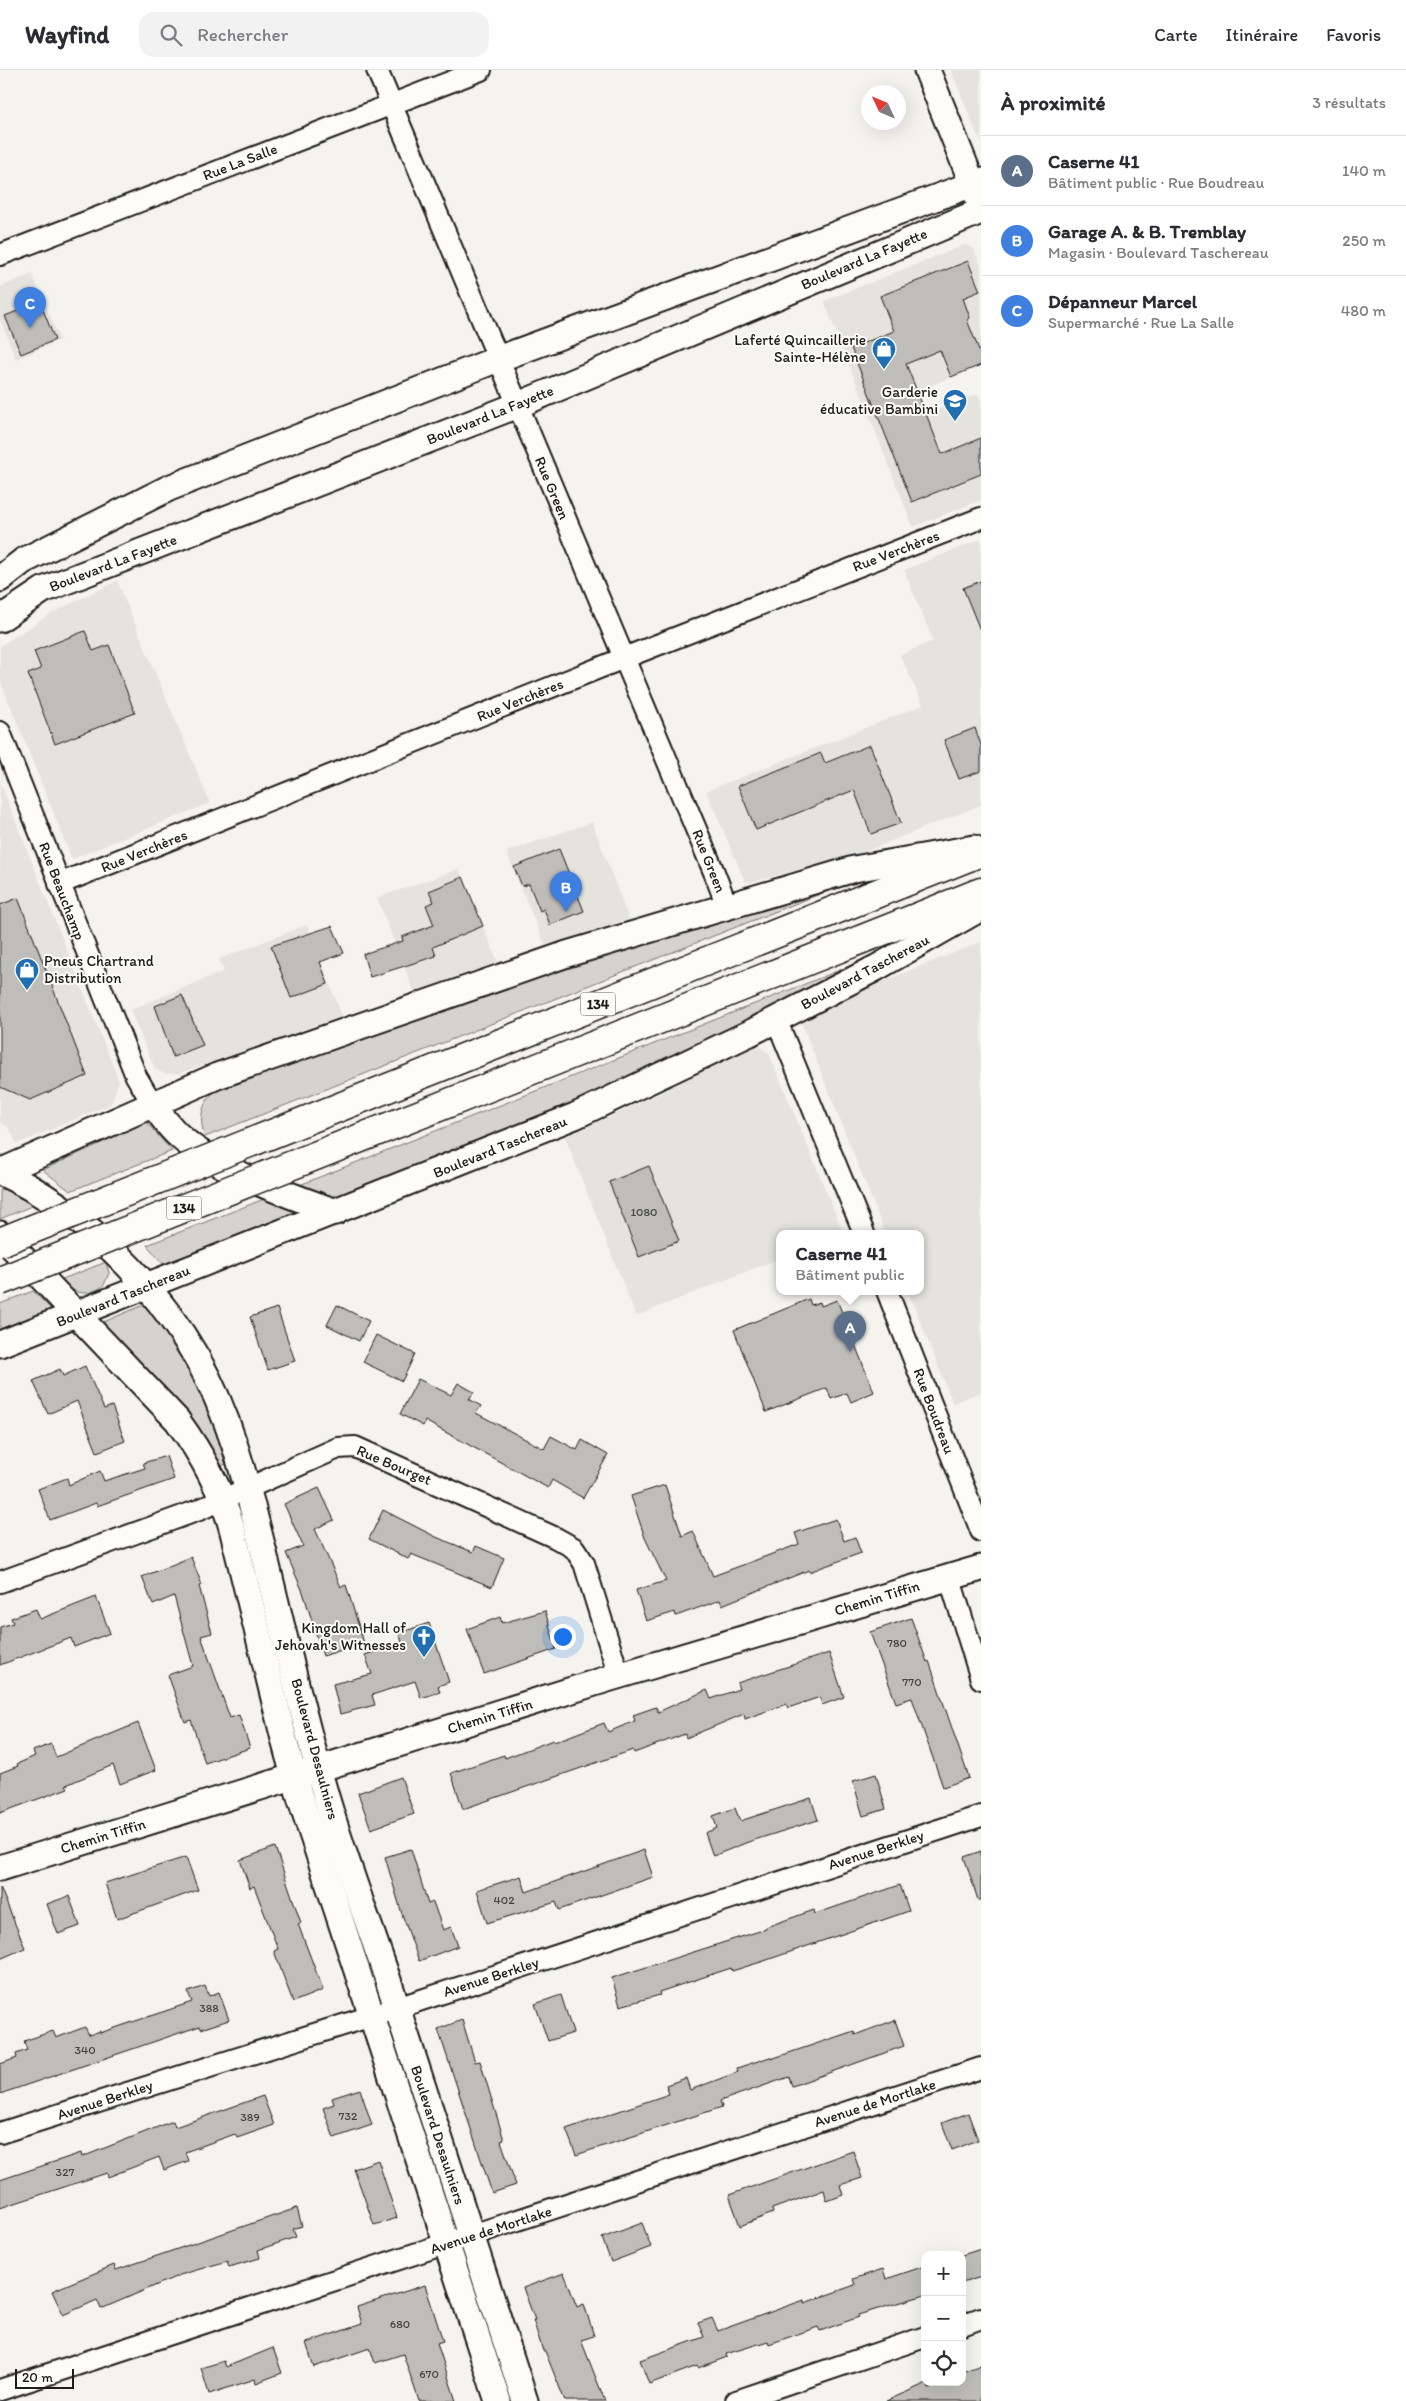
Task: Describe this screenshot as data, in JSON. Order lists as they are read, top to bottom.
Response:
{
  "streets": {
    "highway": ["Boulevard Taschereau", "134"],
    "street": [
      "Rue La Salle",
      "Boulevard La Fayette",
      "Rue Green",
      "Rue Verchères",
      "Rue Beauchamp",
      "Rue Boudreau",
      "Rue Bourget",
      "Chemin Tiffin",
      "Boulevard Desaulniers",
      "Avenue Berkley",
      "Avenue de Mortlake"
    ]
  },
  "crossings": [
    ["Rue La Salle", "Rue Green"],
    ["Boulevard La Fayette", "Rue Green"],
    ["Rue Green", "Rue Verchères"],
    ["Rue Verchères", "Rue Beauchamp"],
    ["Boulevard Taschereau", "Boulevard Desaulniers"],
    ["Rue Bourget", "Chemin Tiffin"],
    ["Rue Bourget", "Boulevard Desaulniers"],
    ["Chemin Tiffin", "Boulevard Desaulniers"],
    ["Boulevard Desaulniers", "Avenue Berkley"],
    ["Boulevard Desaulniers", "Avenue de Mortlake"]
  ],
  "places": {
    "shop": ["Laferté Quincaillerie Sainte-Hélène", "Pneus Chartrand Distribution"],
    "school or university": ["Garderie éducative Bambini"],
    "church": ["Kingdom Hall of Jehovah's Witnesses"]
  },
  "house_numbers": [
    "1080",
    "780",
    "770",
    "402",
    "388",
    "340",
    "732",
    "389",
    "327",
    "680",
    "670"
  ],
  "scale_bar": "20 m",
  "north": "top left",
  "page": {
    "header": "Wayfind",
    "search": "Rechercher",
    "nav": ["Carte", "Itinéraire", "Favoris"],
    "heading": ["À proximité", "3 résultats"],
    "list": [
      {
        "mark": "A",
        "name": "Caserne 41",
        "note": "Bâtiment public · Rue Boudreau",
        "value": "140 m"
      },
      {
        "mark": "B",
        "name": "Garage A. & B. Tremblay",
        "note": "Magasin · Boulevard Taschereau",
        "value": "250 m"
      },
      {
        "mark": "C",
        "name": "Dépanneur Marcel",
        "note": "Supermarché · Rue La Salle",
        "value": "480 m"
      }
    ],
    "pins": ["C", "B", "A"],
    "popup": ["Caserne 41", "Bâtiment public"],
    "map_buttons": ["+", "−"],
    "scale": "20 m"
  }
}
